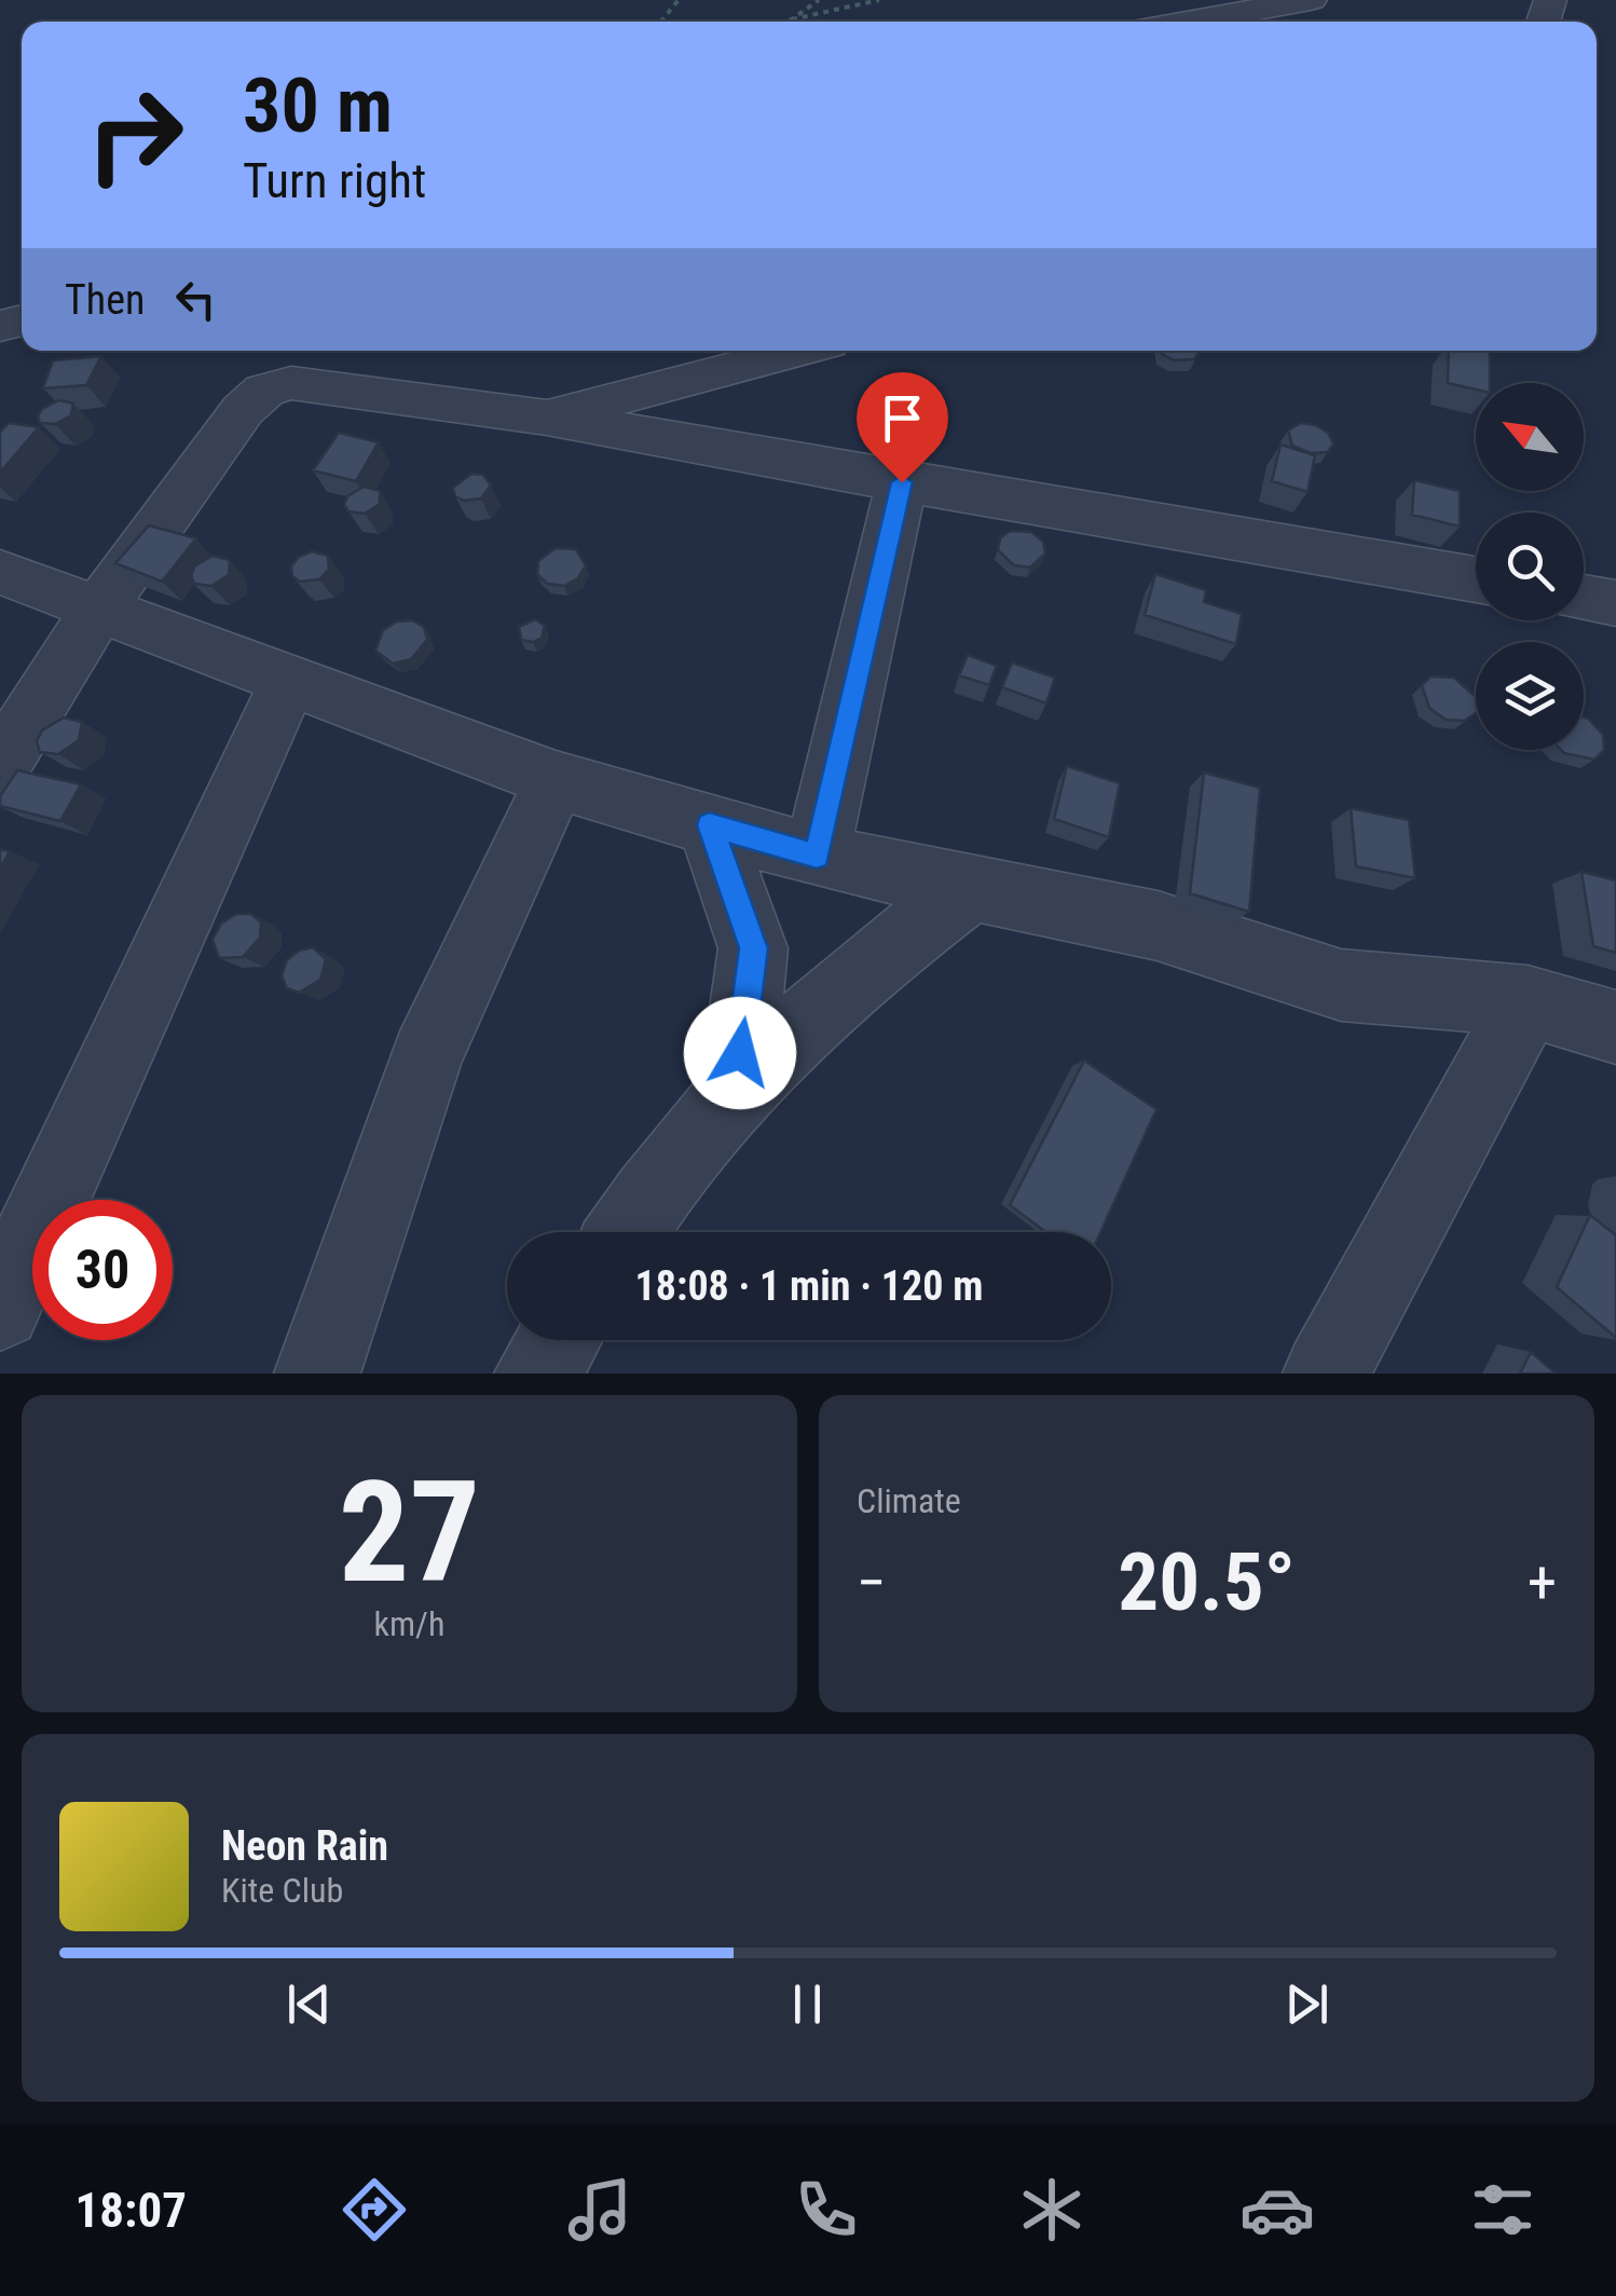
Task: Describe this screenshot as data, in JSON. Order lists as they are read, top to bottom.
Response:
{
  "north": "top left",
  "page": {
    "turn": ["30 m", "Turn right"],
    "then": "Then",
    "limit": "30",
    "trip": "18:08 · 1 min · 120 m",
    "tile": [
      ["27", "km/h"],
      "Climate"
    ],
    "heat": ["−", "20.5°", "+"],
    "song": ["Neon Rain", "Kite Club"],
    "tabs": "18:07"
  }
}
